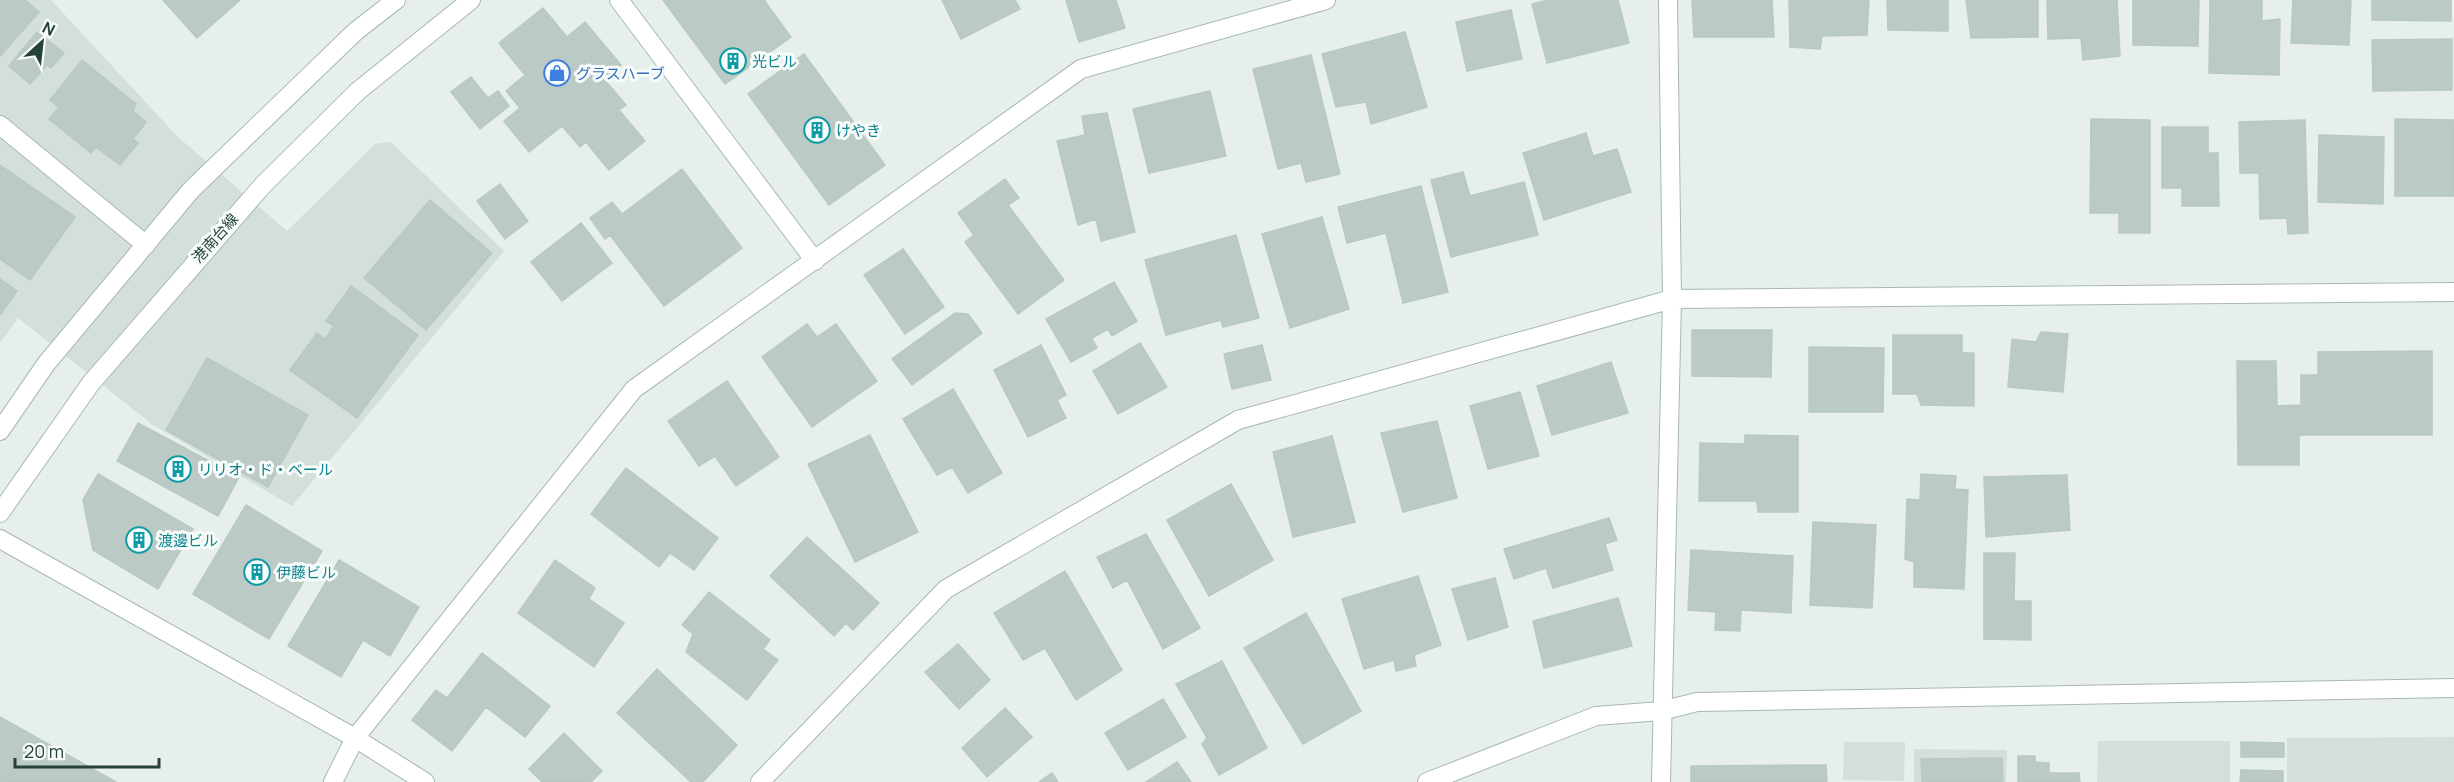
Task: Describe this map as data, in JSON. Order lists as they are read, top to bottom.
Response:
{
  "streets": {
    "street": ["港南台線"]
  },
  "places": {
    "building": [
      "光ビル",
      "けやき",
      "リリオ・ド・ベール",
      "渡邊ビル",
      "伊藤ビル"
    ],
    "shop": ["グラスハーブ"]
  },
  "scale_bar": "20 m",
  "north": "top right"
}
